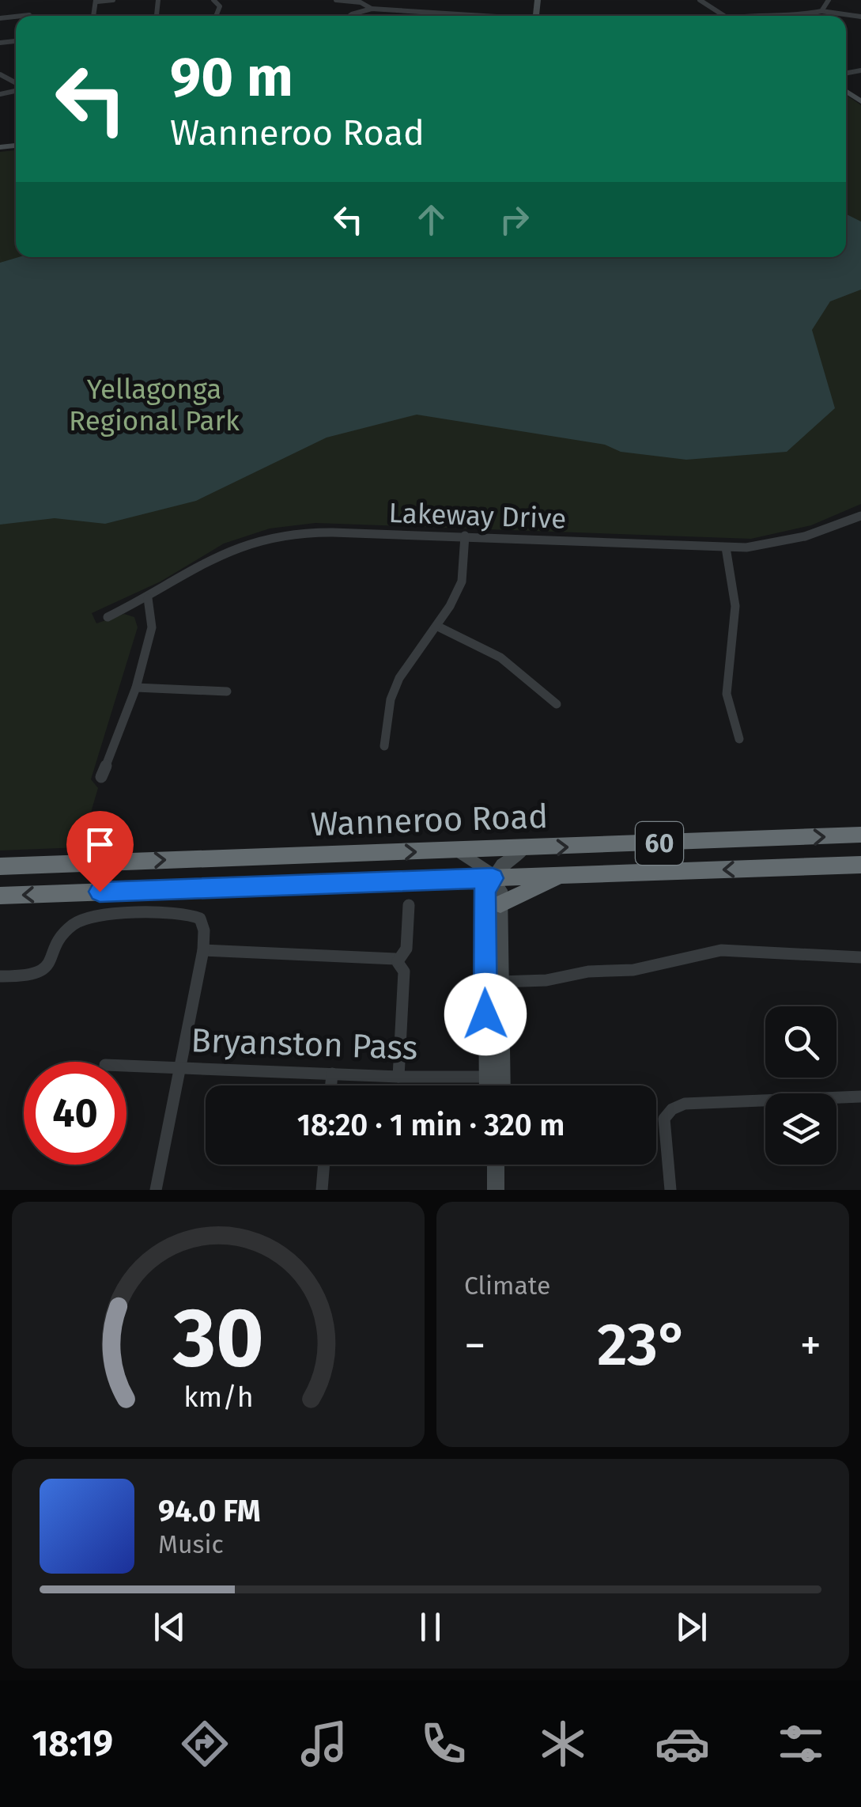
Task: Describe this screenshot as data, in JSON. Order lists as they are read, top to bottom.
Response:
{
  "streets": {
    "highway": ["Wanneroo Road", "60"],
    "street": ["Lakeway Drive", "Bryanston Pass"]
  },
  "parks": ["Yellagonga Regional Park"],
  "page": {
    "turn": ["90 m", "Wanneroo Road"],
    "limit": "40",
    "trip": "18:20 · 1 min · 320 m",
    "tile": "Climate",
    "heat": ["−", "23°", "+"],
    "song": ["94.0 FM", "Music"],
    "tabs": "18:19",
    "gauge": ["30", "km/h"]
  }
}
